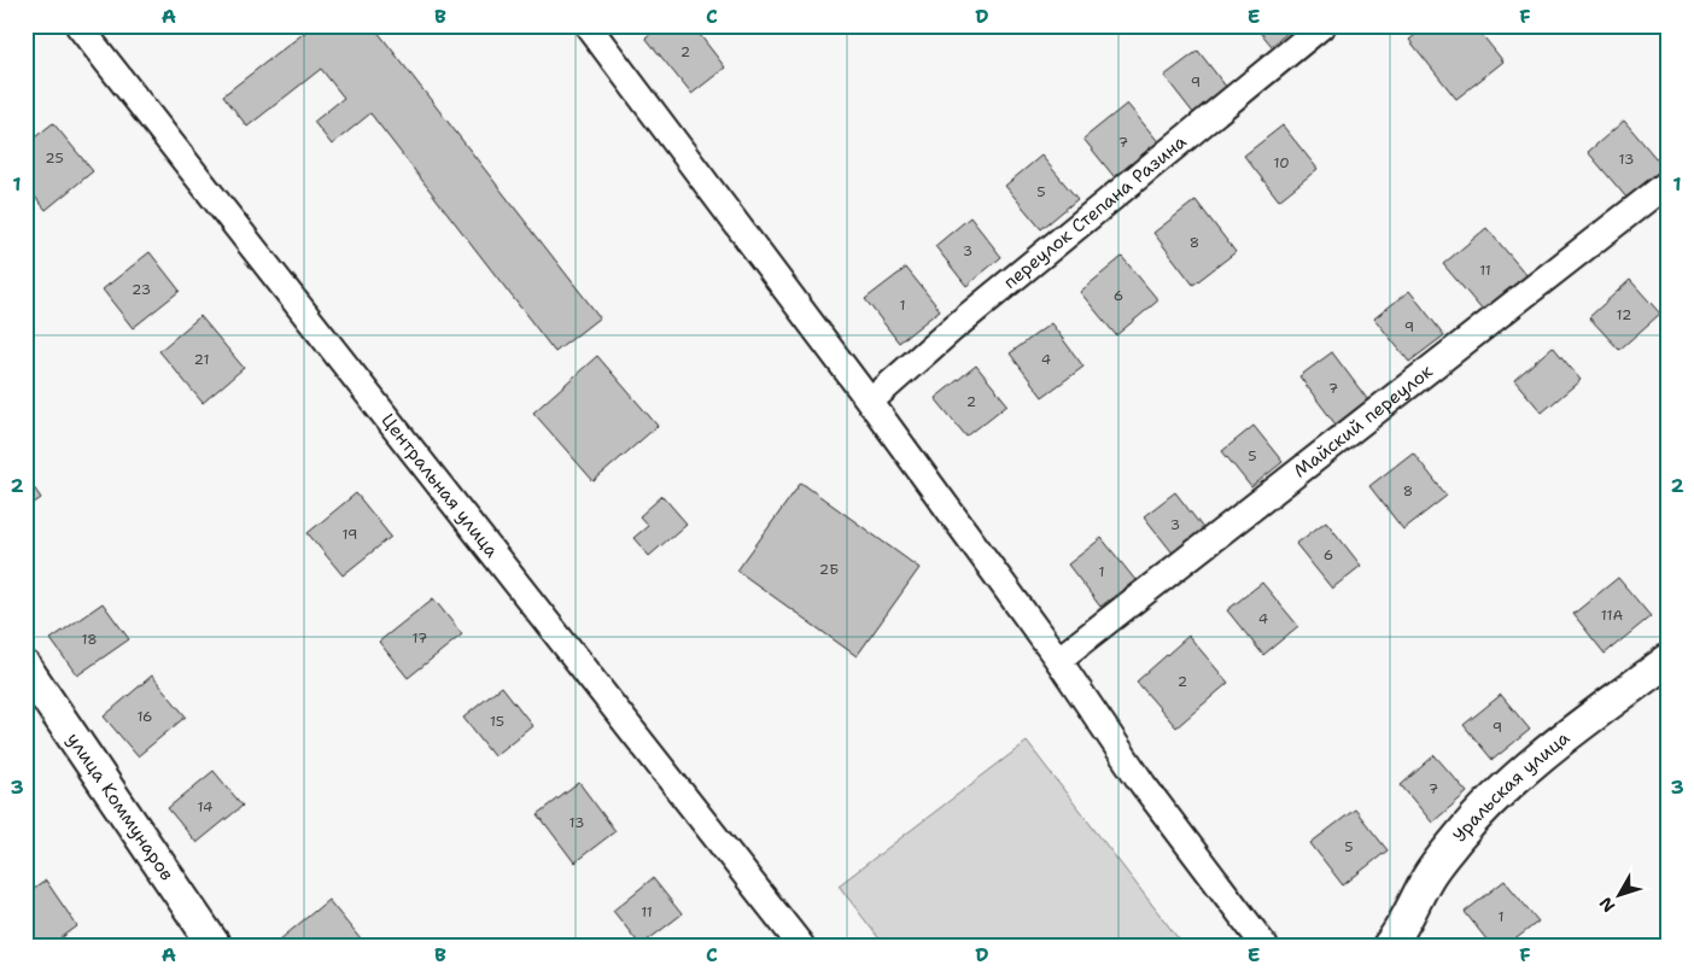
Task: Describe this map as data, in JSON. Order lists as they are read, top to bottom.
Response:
{
  "streets": {
    "street": [
      "переулок Степана Разина",
      "Майский переулок",
      "Центральная улица",
      "Уральская улица",
      "улица Коммунаров"
    ]
  },
  "house_numbers": [
    "2",
    "9",
    "7",
    "25",
    "13",
    "10",
    "5",
    "8",
    "3",
    "11",
    "23",
    "6",
    "1",
    "12",
    "9",
    "21",
    "4",
    "7",
    "2",
    "5",
    "8",
    "3",
    "19",
    "6",
    "2Б",
    "1",
    "11А",
    "4",
    "17",
    "18",
    "2",
    "16",
    "15",
    "9",
    "7",
    "14",
    "13",
    "5",
    "11",
    "1"
  ],
  "north": "bottom left",
  "grid": {
    "columns": [
      "A",
      "B",
      "C",
      "D",
      "E",
      "F"
    ],
    "rows": ["1", "2", "3"]
  }
}
